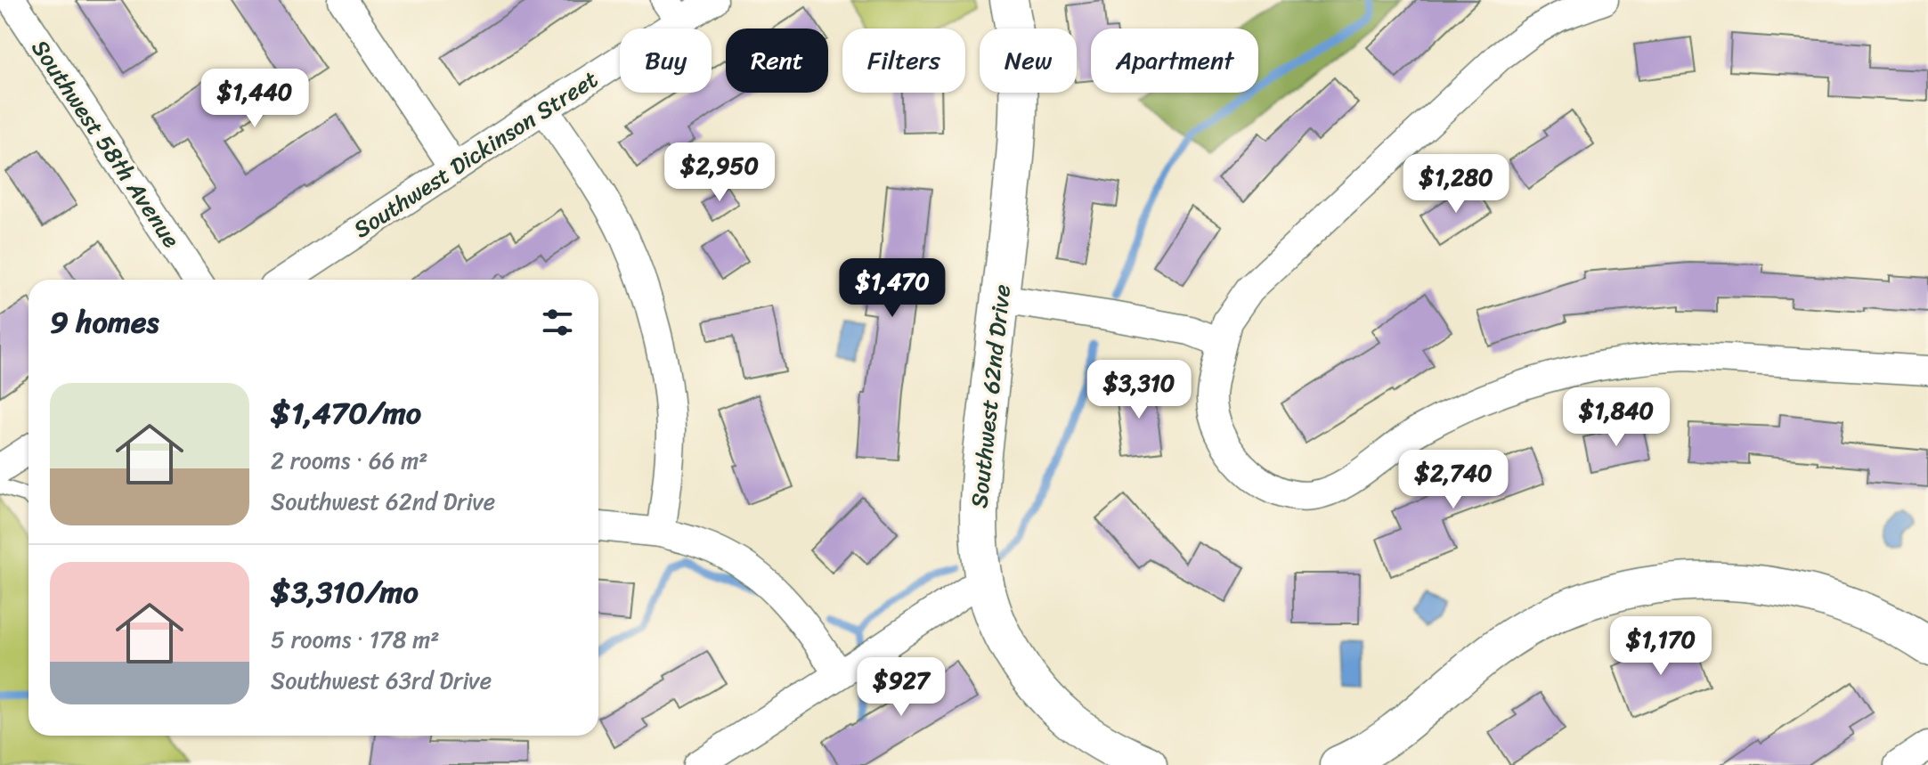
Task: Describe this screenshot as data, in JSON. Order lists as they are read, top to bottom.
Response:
{
  "streets": {
    "street": ["Southwest 58th Avenue", "Southwest Dickinson Street", "Southwest 62nd Drive"]
  },
  "page": {
    "chip": [
      "Buy",
      "Rent",
      "Filters",
      "New",
      "Apartment"
    ],
    "price": [
      "$1,440",
      "$2,950",
      "$1,280",
      "$1,470",
      "$3,310",
      "$1,840",
      "$2,740",
      "$1,170",
      "$927"
    ],
    "heading": "9 homes",
    "list": [
      {
        "name": "$1,470/mo",
        "note": "2 rooms · 66 m² · Southwest 62nd Drive"
      },
      {
        "name": "$3,310/mo",
        "note": "5 rooms · 178 m² · Southwest 63rd Drive"
      }
    ]
  }
}
